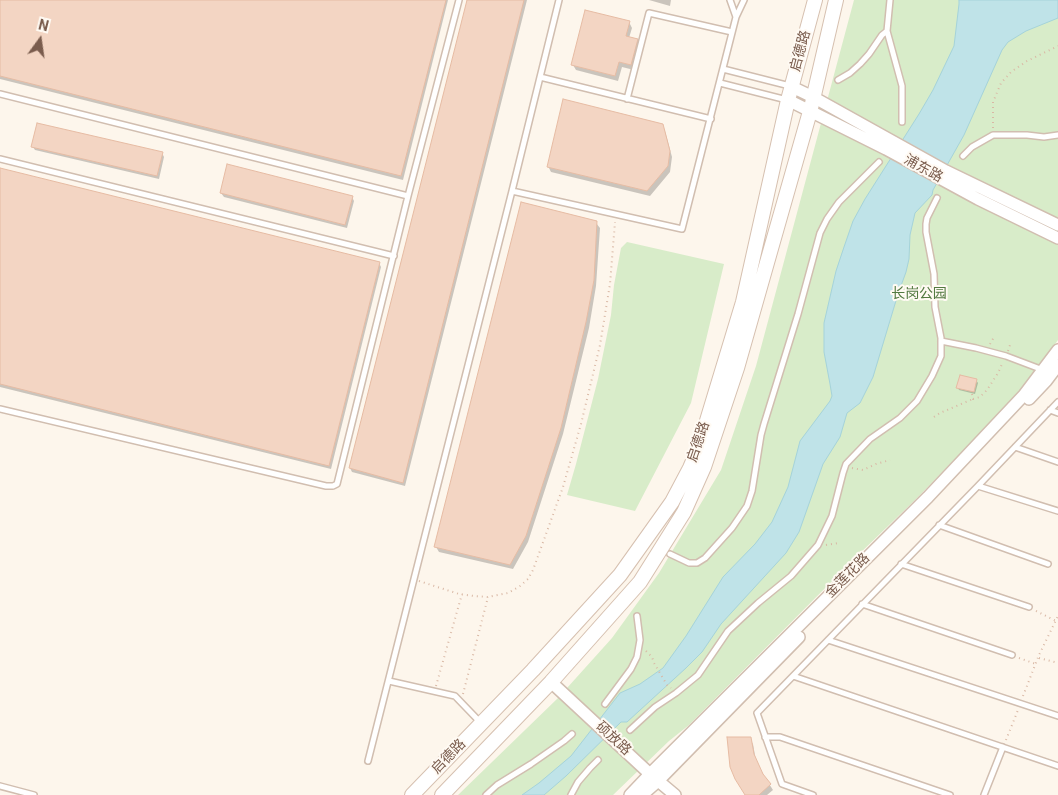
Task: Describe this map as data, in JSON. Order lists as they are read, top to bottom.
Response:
{
  "streets": {
    "main road": ["启德路"],
    "street": ["浦东路", "金莲花路", "硕放路"]
  },
  "crossings": [
    ["启德路", "浦东路"],
    ["启德路", "硕放路"],
    ["金莲花路", "硕放路"]
  ],
  "parks": ["长岗公园"],
  "north": "top"
}
